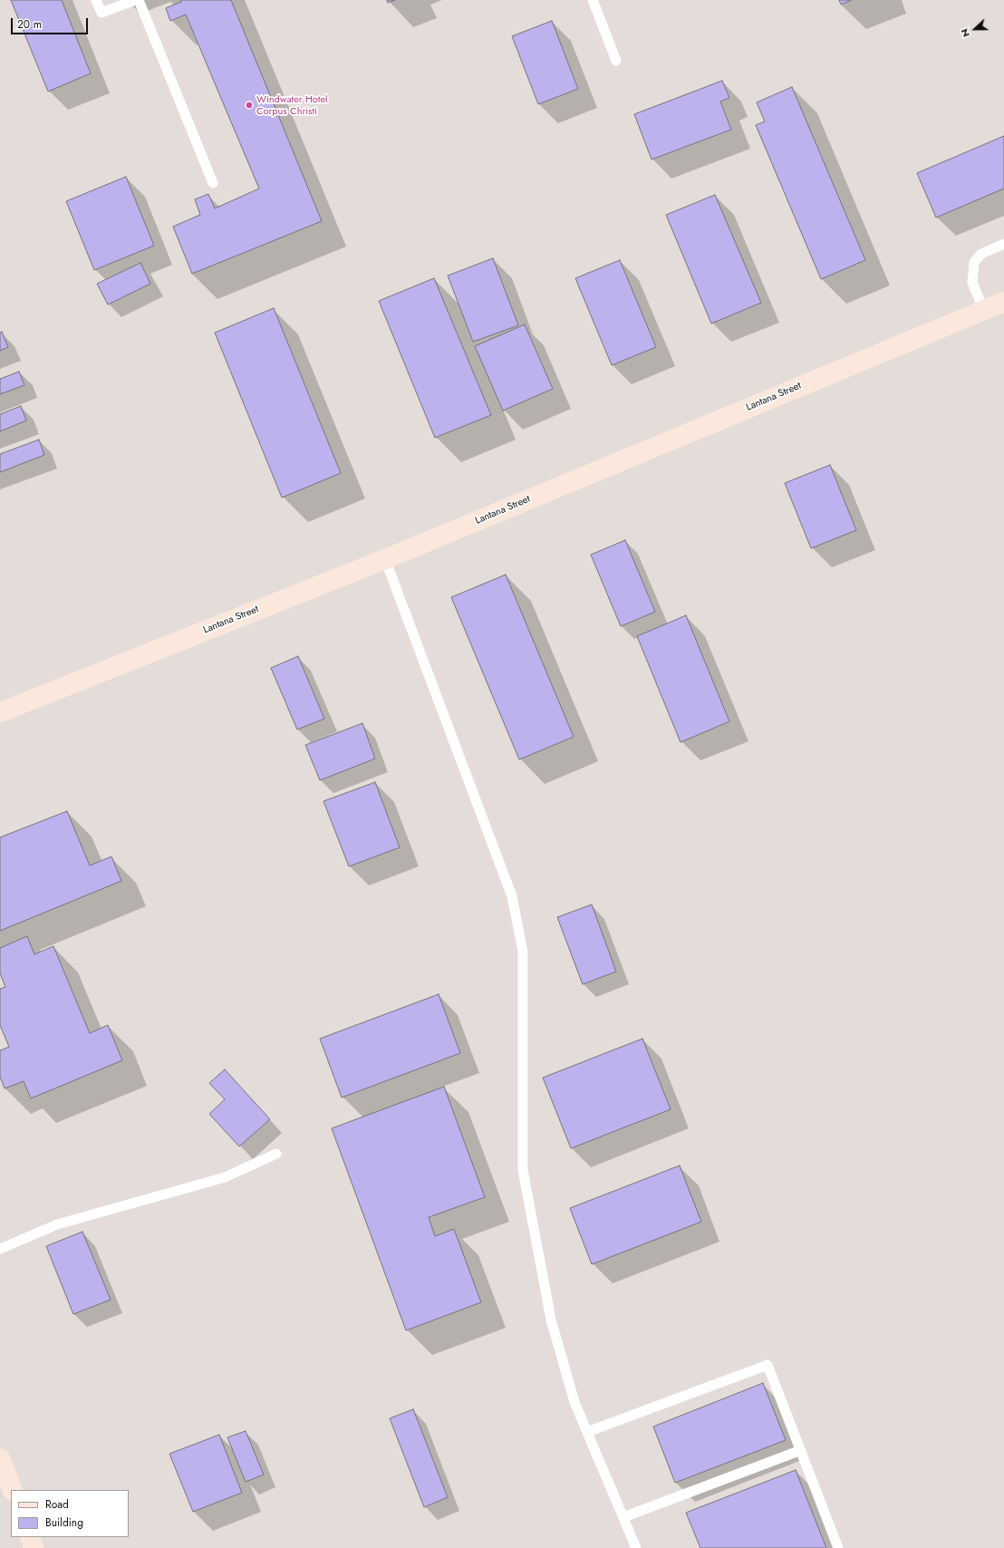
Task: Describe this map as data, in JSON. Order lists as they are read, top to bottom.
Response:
{
  "streets": {
    "street": ["Lantana Street"]
  },
  "places": ["Windwater Hotel Corpus Christi"],
  "legend": ["Road", "Building"],
  "scale_bar": "20 m",
  "north": "left"
}
